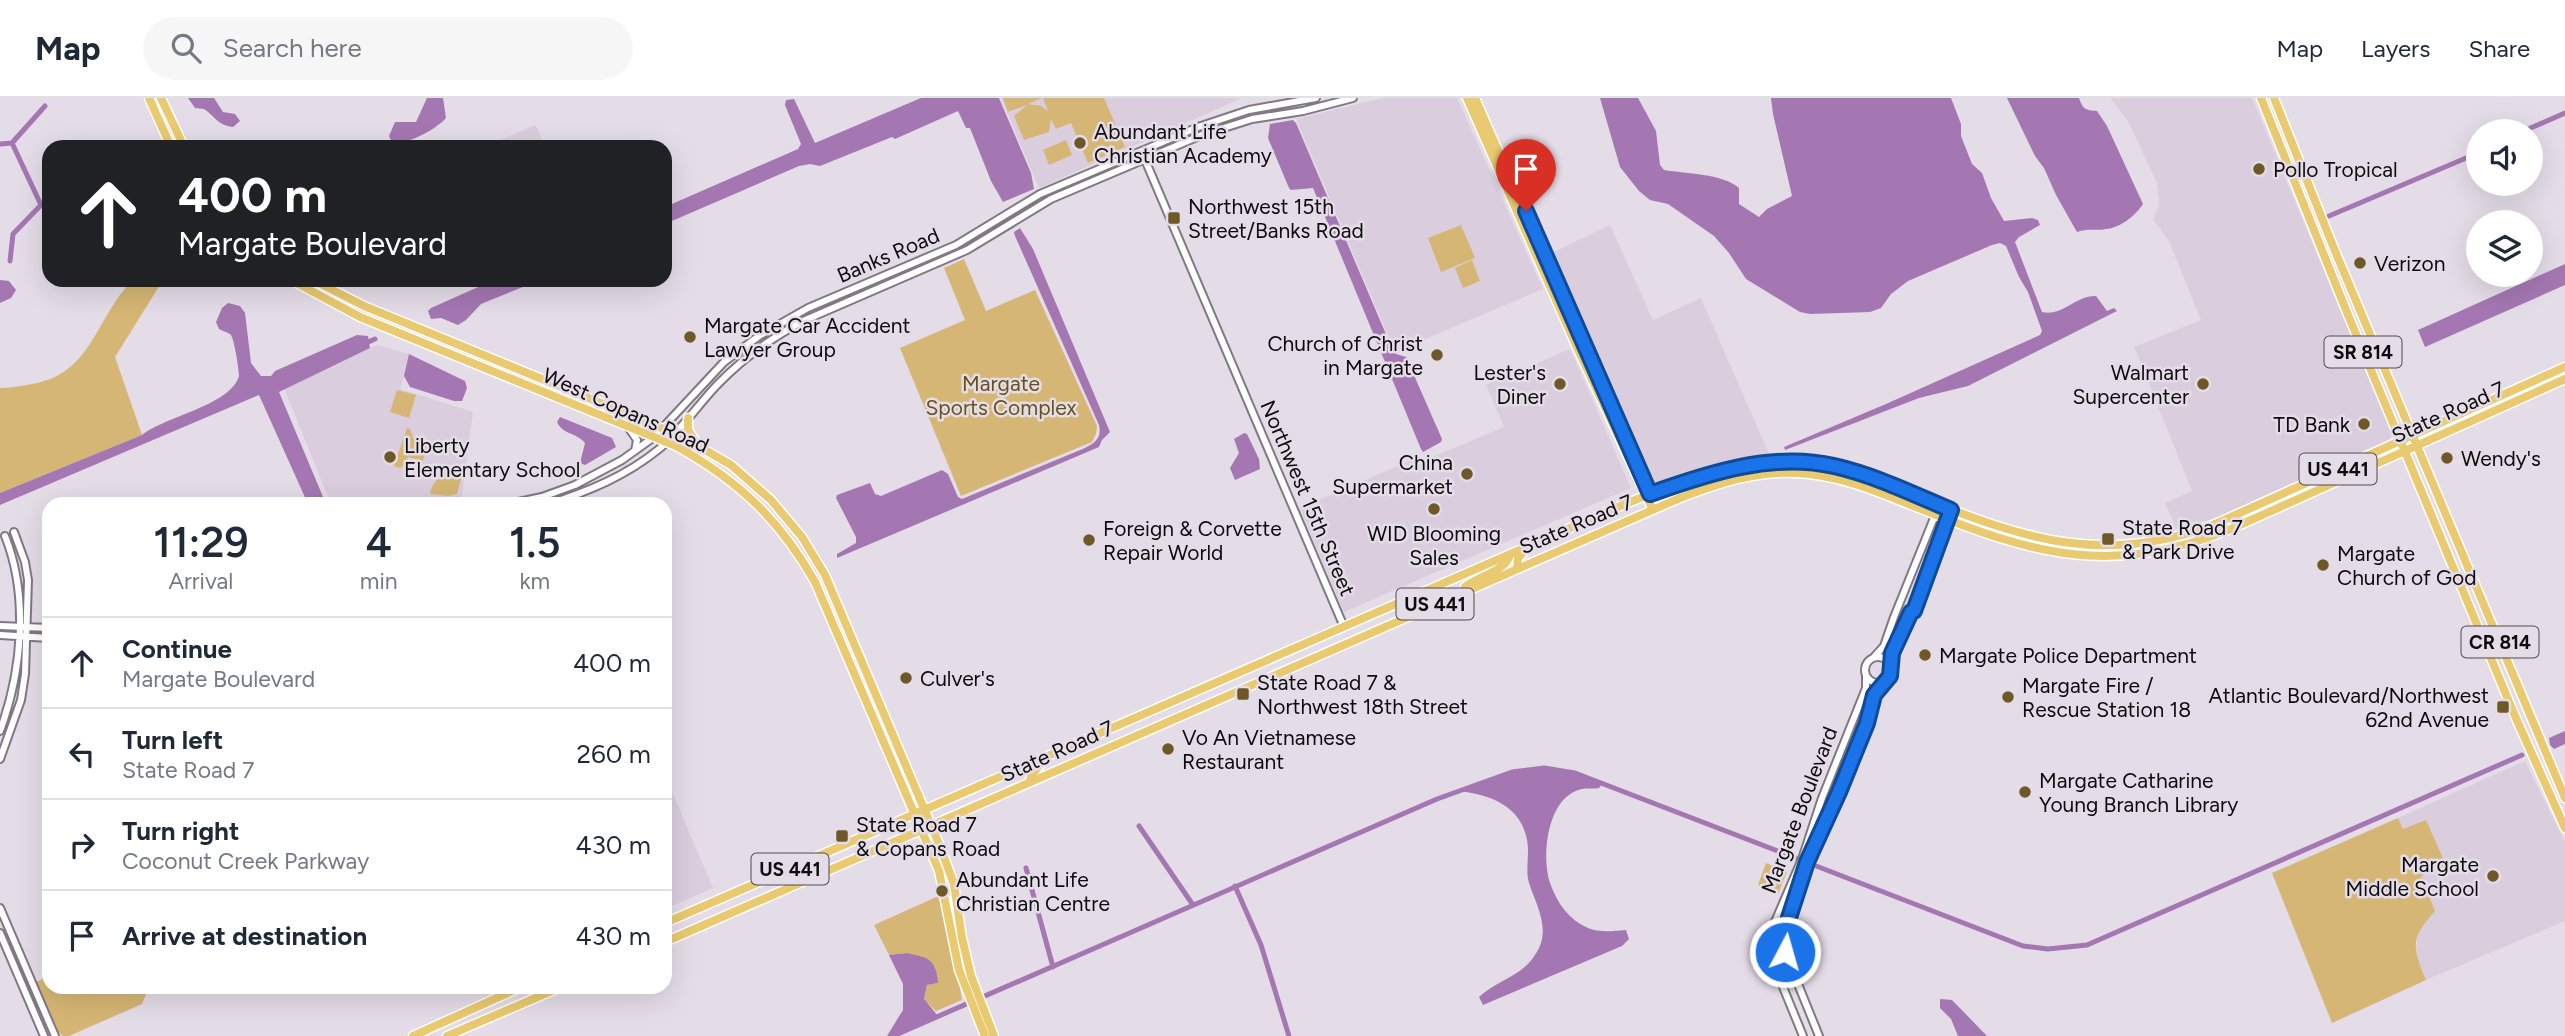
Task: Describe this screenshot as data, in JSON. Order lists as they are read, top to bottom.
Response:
{
  "streets": {
    "main road": [
      "SR 814",
      "West Copans Road",
      "State Road 7",
      "US 441",
      "CR 814"
    ],
    "street": ["Banks Road", "Northwest 15th Street", "Margate Boulevard"]
  },
  "crossings": [
    ["Banks Road", "West Copans Road"],
    ["Banks Road", "Northwest 15th Street"],
    ["SR 814", "State Road 7"],
    ["SR 814", "CR 814"],
    ["West Copans Road", "State Road 7"],
    ["State Road 7", "Northwest 15th Street"],
    ["State Road 7", "CR 814"]
  ],
  "parks": ["Margate Sports Complex"],
  "places": {
    "other": [
      "Abundant Life Christian Academy",
      "Pollo Tropical",
      "Verizon",
      "Margate Car Accident Lawyer Group",
      "Church of Christ in Margate",
      "Lester's Diner",
      "Walmart Supercenter",
      "TD Bank",
      "Liberty Elementary School",
      "Wendy's",
      "China Supermarket",
      "WID Blooming Sales",
      "Foreign & Corvette Repair World",
      "Margate Church of God",
      "Margate Police Department",
      "Culver's",
      "Margate Fire / Rescue Station 18",
      "Vo An Vietnamese Restaurant",
      "Margate Catharine Young Branch Library",
      "Margate Middle School",
      "Abundant Life Christian Centre"
    ],
    "transit": [
      "Northwest 15th Street/Banks Road",
      "State Road 7 & Park Drive",
      "State Road 7 & Northwest 18th Street",
      "Atlantic Boulevard/Northwest 62nd Avenue",
      "State Road 7 & Copans Road"
    ]
  },
  "page": {
    "header": "Map",
    "search": "Search here",
    "nav": ["Map", "Layers", "Share"],
    "turn": ["400 m", "Margate Boulevard"],
    "eta": [
      "11:29",
      "Arrival",
      "4",
      "min",
      "1.5",
      "km"
    ],
    "list": [
      {
        "name": "Continue",
        "note": "Margate Boulevard",
        "value": "400 m"
      },
      {
        "name": "Turn left",
        "note": "State Road 7",
        "value": "260 m"
      },
      {
        "name": "Turn right",
        "note": "Coconut Creek Parkway",
        "value": "430 m"
      },
      {
        "name": "Arrive at destination",
        "value": "430 m"
      }
    ]
  }
}
